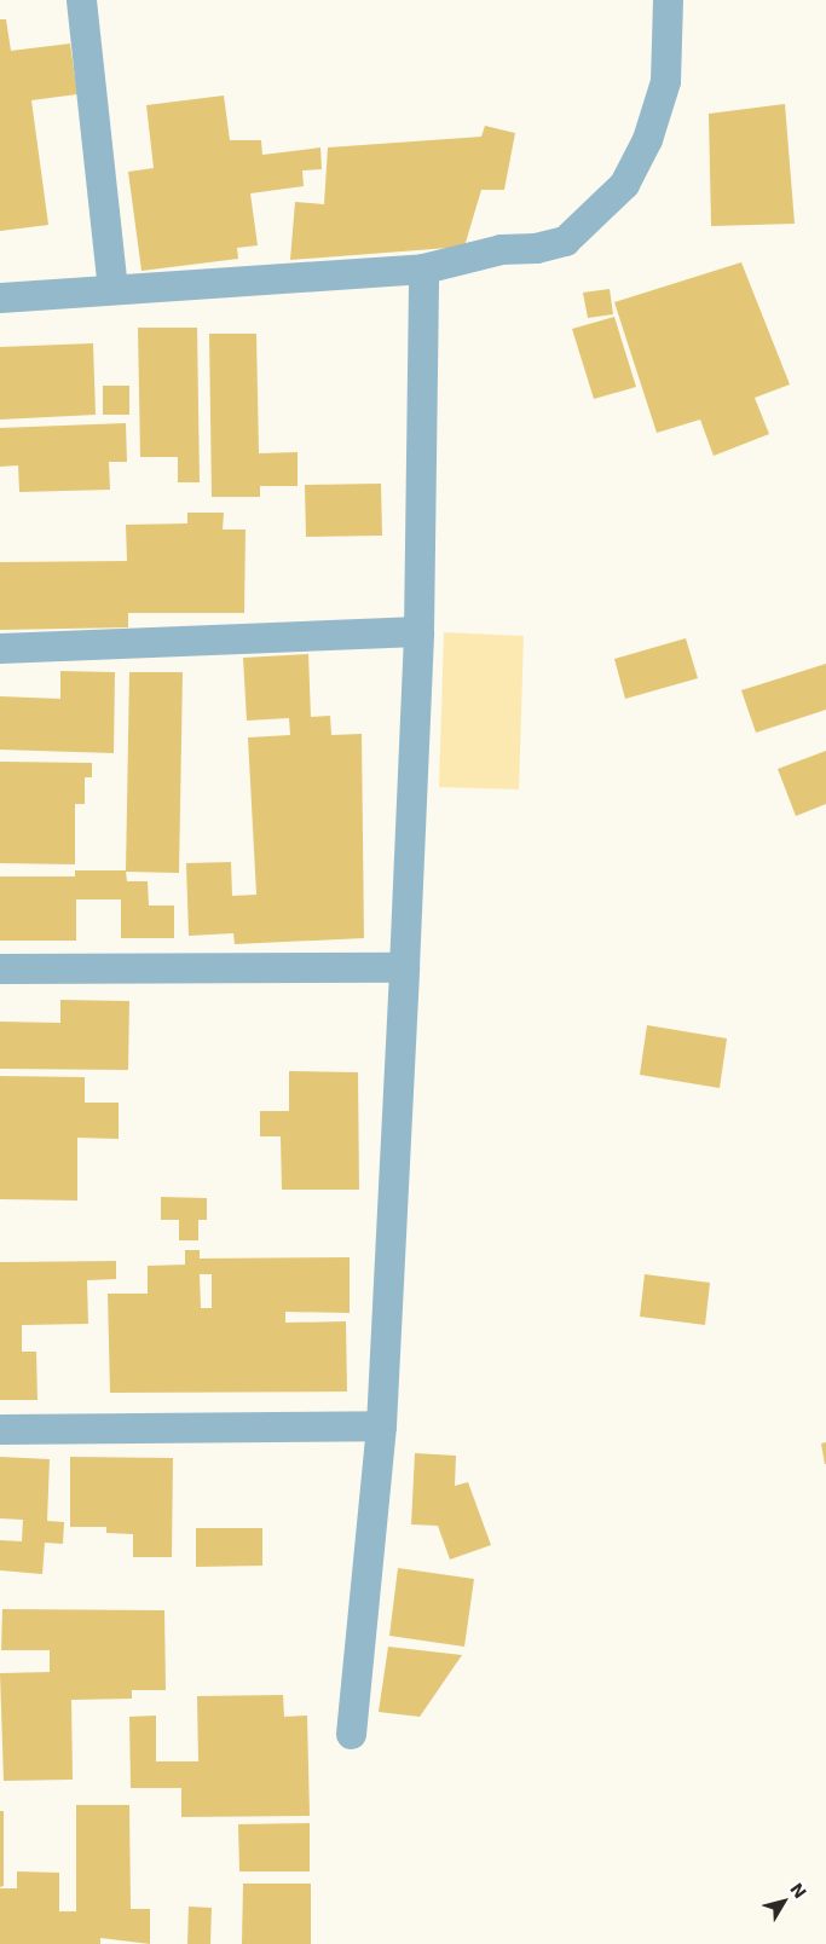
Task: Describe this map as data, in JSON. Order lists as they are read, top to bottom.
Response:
{
  "north": "top right"
}
